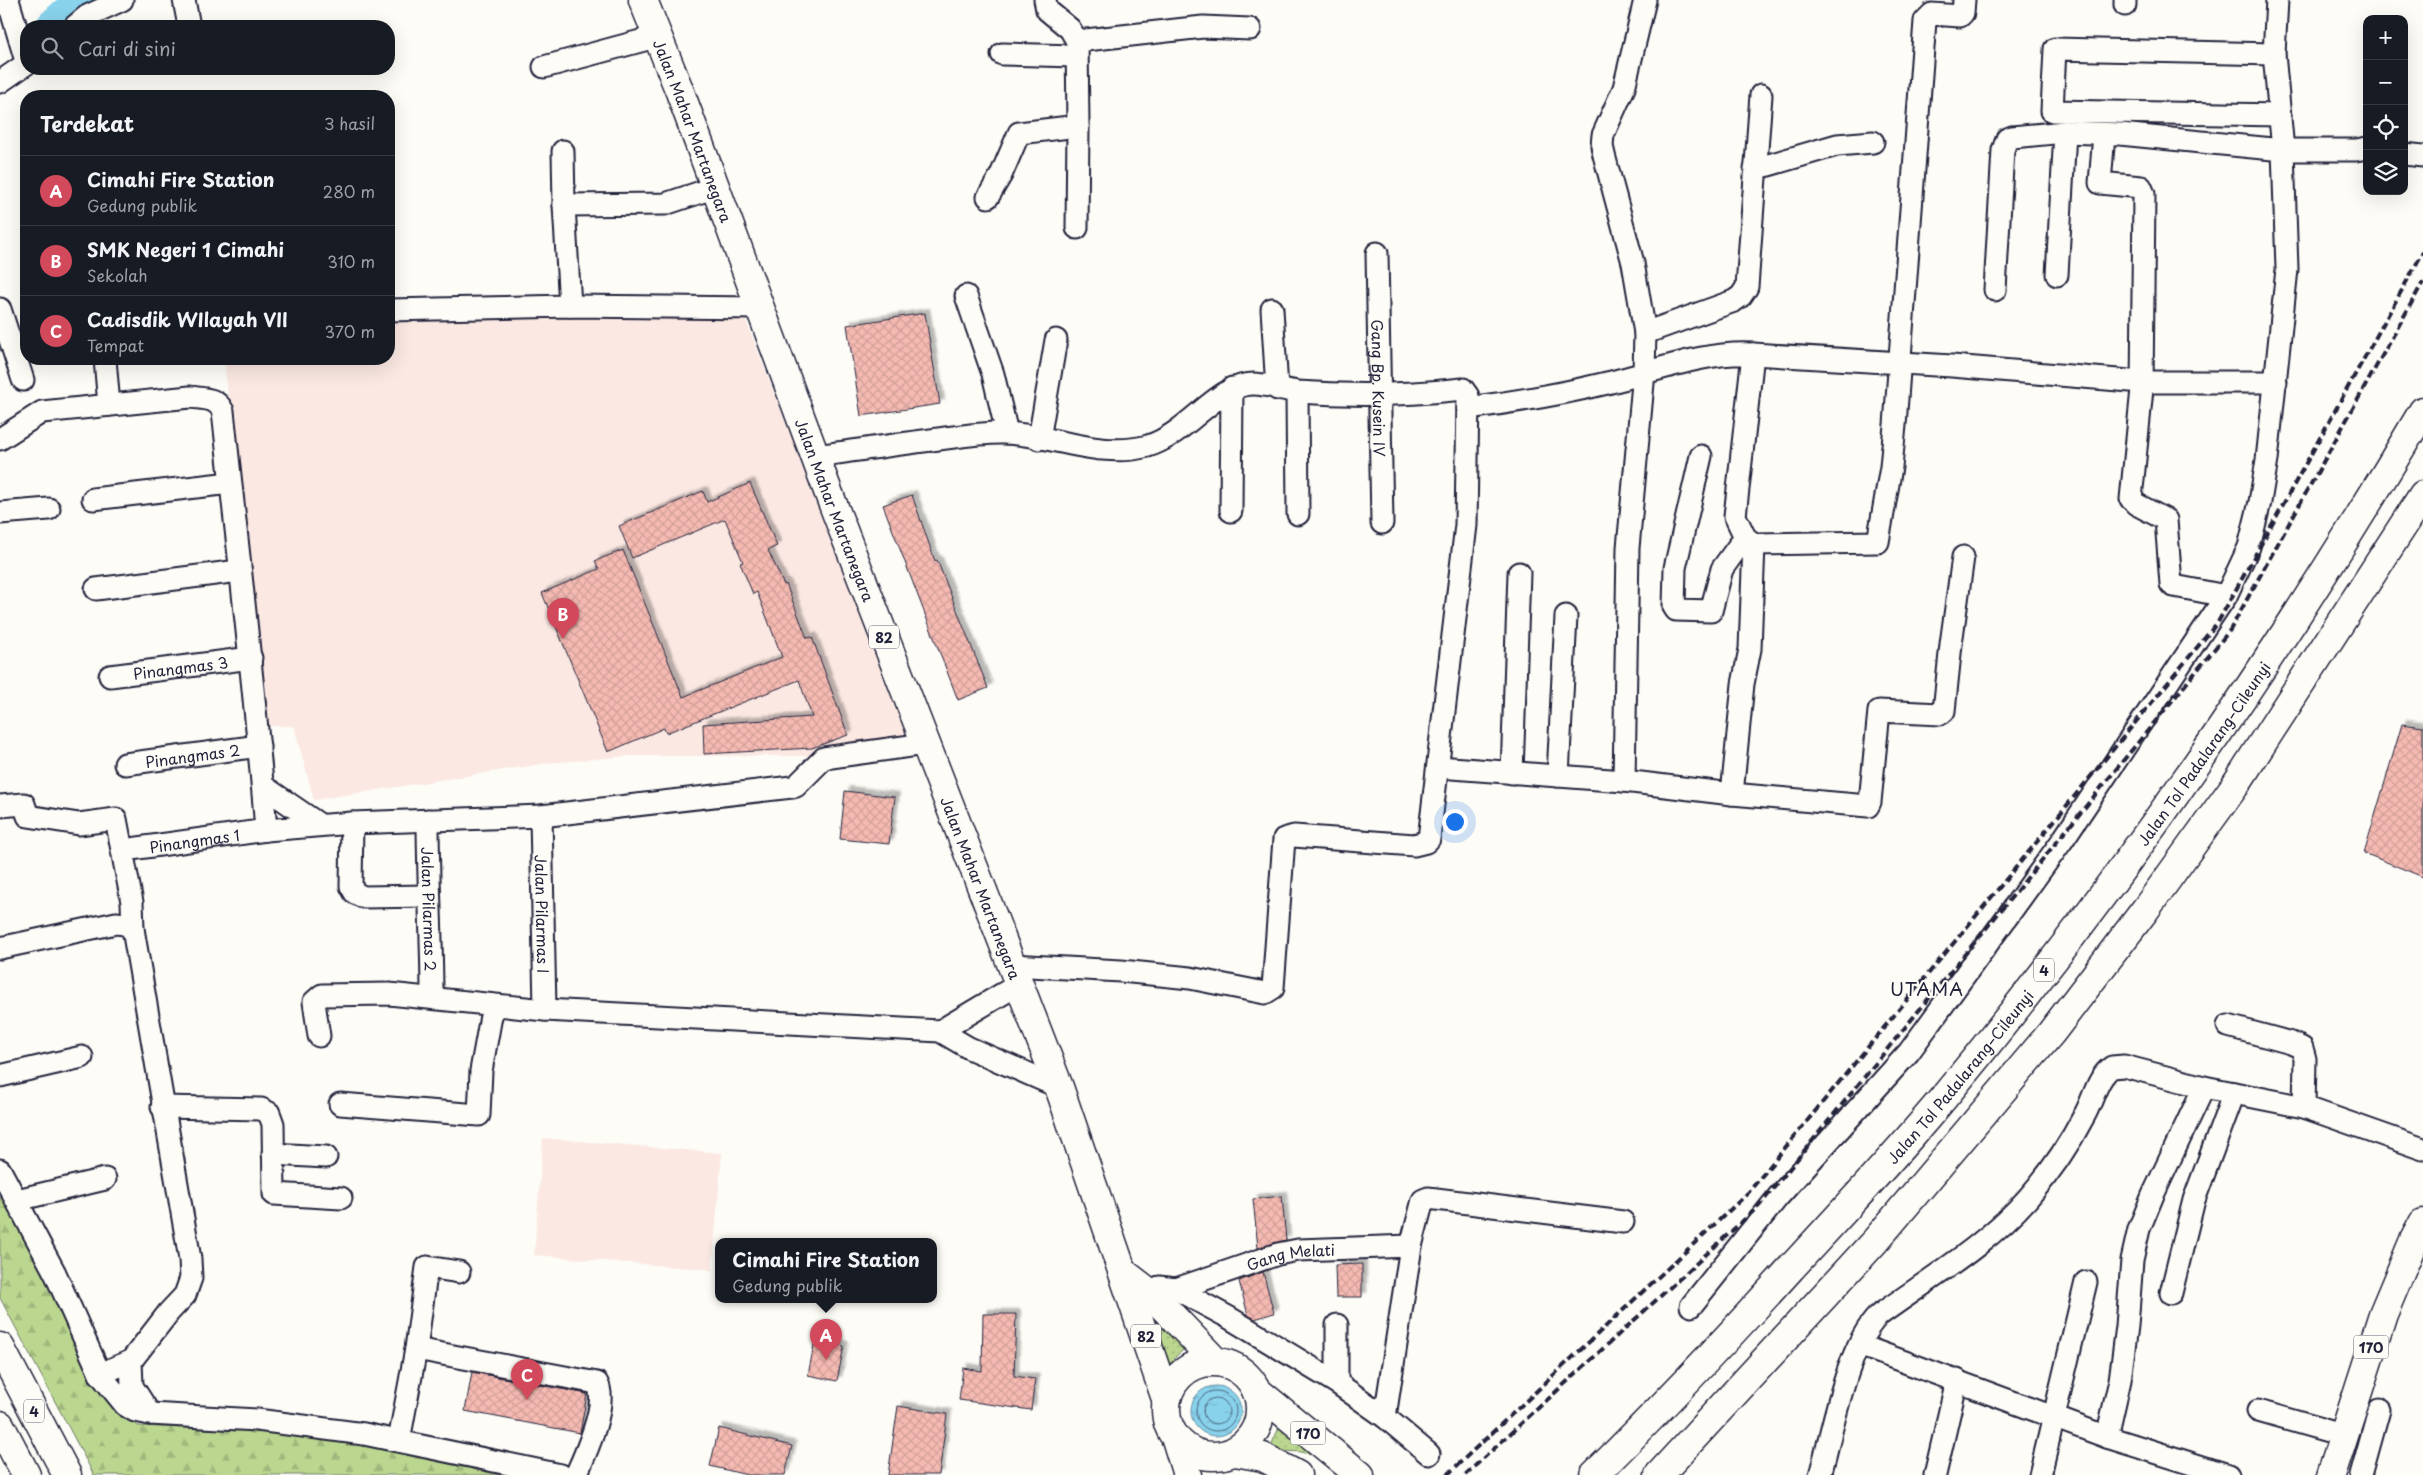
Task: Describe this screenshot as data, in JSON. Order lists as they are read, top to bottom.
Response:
{
  "streets": {
    "main road": [
      "Jalan Mahar Martanegara",
      "82",
      "Jalan Tol Padalarang–Cileunyi",
      "4",
      "170"
    ],
    "street": [
      "Gang Bp. Kusein IV",
      "Pinangmas 3",
      "Pinangmas 2",
      "Pinangmas 1",
      "Jalan Pilarmas 2",
      "Jalan Pilarmas I",
      "Gang Melati"
    ]
  },
  "crossings": [
    ["Jalan Mahar Martanegara", "82"],
    ["Jalan Mahar Martanegara", "Pinangmas 1"],
    ["Jalan Mahar Martanegara", "170"],
    ["82", "Gang Melati"],
    ["82", "170"],
    ["Pinangmas 1", "Jalan Pilarmas 2"],
    ["Pinangmas 1", "Jalan Pilarmas I"]
  ],
  "districts": ["UTAMA"],
  "page": {
    "map_buttons": ["+", "−"],
    "search": "Cari di sini",
    "heading": ["Terdekat", "3 hasil"],
    "list": [
      {
        "mark": "A",
        "name": "Cimahi Fire Station",
        "note": "Gedung publik",
        "value": "280 m"
      },
      {
        "mark": "B",
        "name": "SMK Negeri 1 Cimahi",
        "note": "Sekolah",
        "value": "310 m"
      },
      {
        "mark": "C",
        "name": "Cadisdik WIlayah VII",
        "note": "Tempat",
        "value": "370 m"
      }
    ],
    "pins": ["B", "A", "C"],
    "popup": ["Cimahi Fire Station", "Gedung publik"]
  }
}
